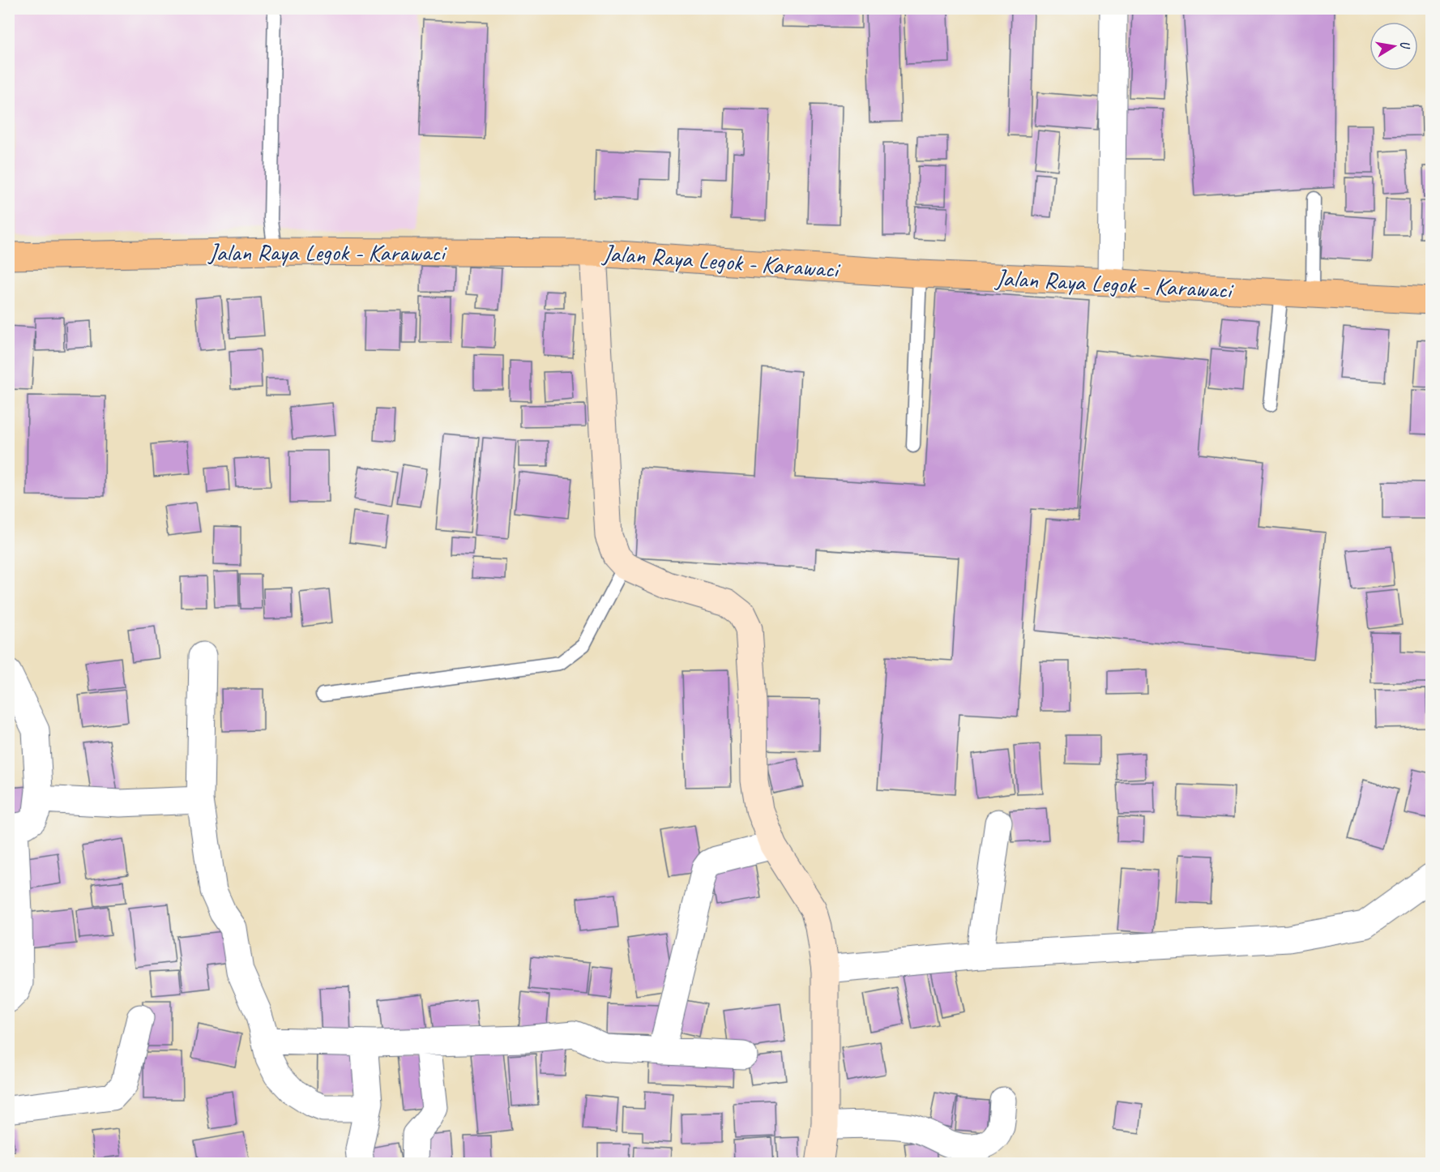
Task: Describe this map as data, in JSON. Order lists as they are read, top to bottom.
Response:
{
  "streets": {
    "main road": ["Jalan Raya Legok - Karawaci"]
  },
  "north": "right"
}
